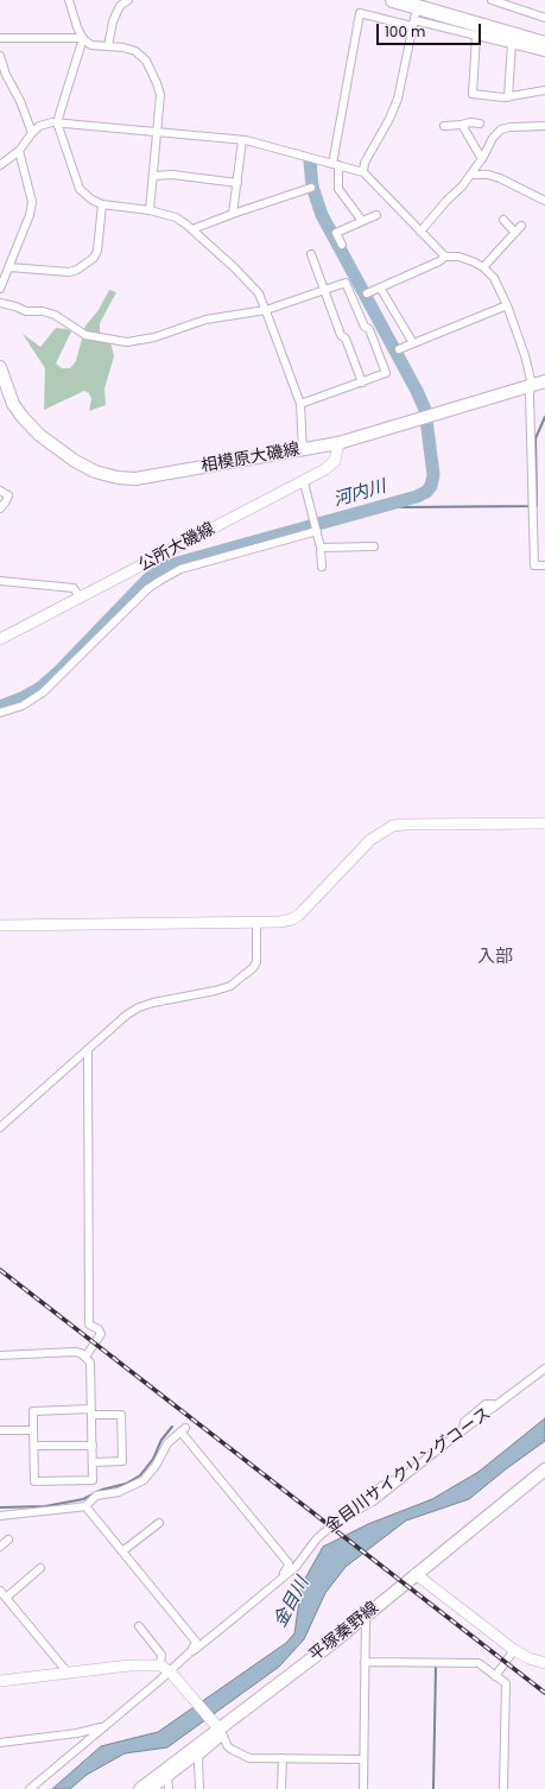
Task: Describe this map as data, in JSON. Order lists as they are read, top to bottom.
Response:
{
  "streets": {
    "main road": ["相模原大磯線", "平塚秦野線"],
    "street": ["公所大磯線", "金目川サイクリングコース"]
  },
  "crossings": [
    ["相模原大磯線", "公所大磯線"]
  ],
  "districts": ["入部"],
  "water": ["河内川", "金目川"],
  "scale_bar": "100 m"
}
